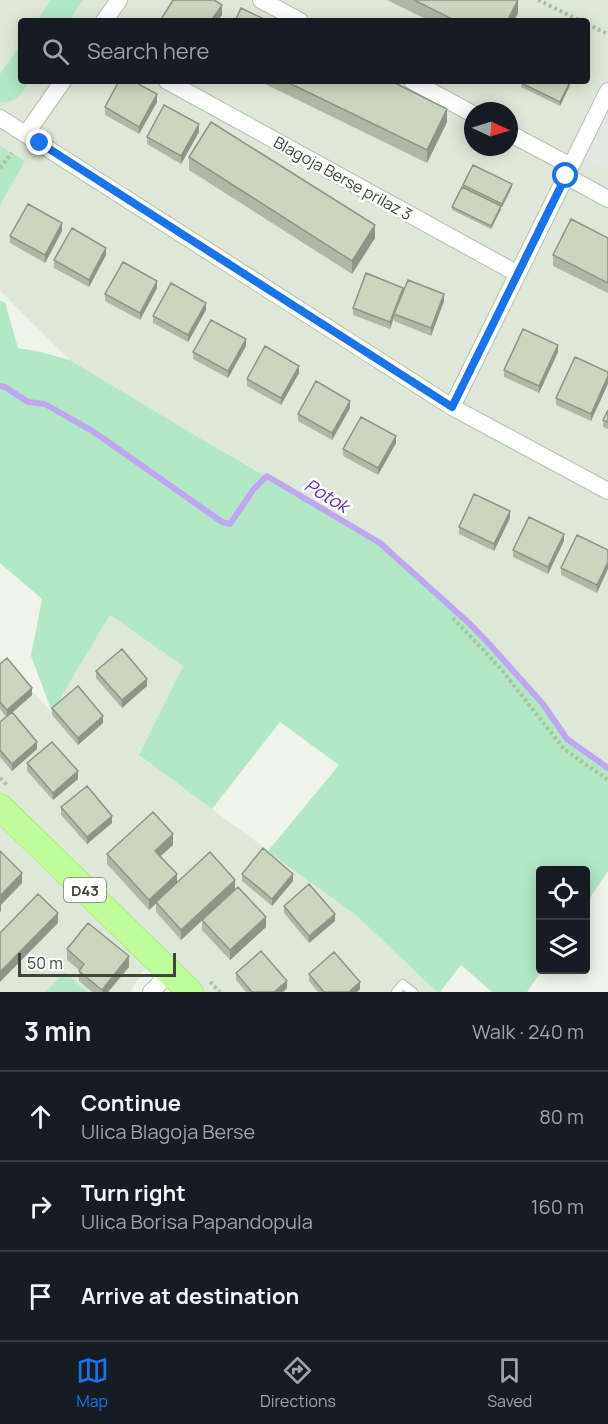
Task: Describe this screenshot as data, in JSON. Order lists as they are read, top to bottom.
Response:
{
  "streets": {
    "main road": ["D43"],
    "street": ["Blagoja Berse prilaz 3"]
  },
  "water": ["Potok"],
  "scale_bar": "50 m",
  "north": "right",
  "page": {
    "search": "Search here",
    "scale": "50 m",
    "heading": ["3 min", "Walk · 240 m"],
    "list": [
      ["Continue", "Ulica Blagoja Berse", "80 m"],
      ["Turn right", "Ulica Borisa Papandopula", "160 m"],
      "Arrive at destination"
    ],
    "nav": ["Map", "Directions", "Saved"]
  }
}
